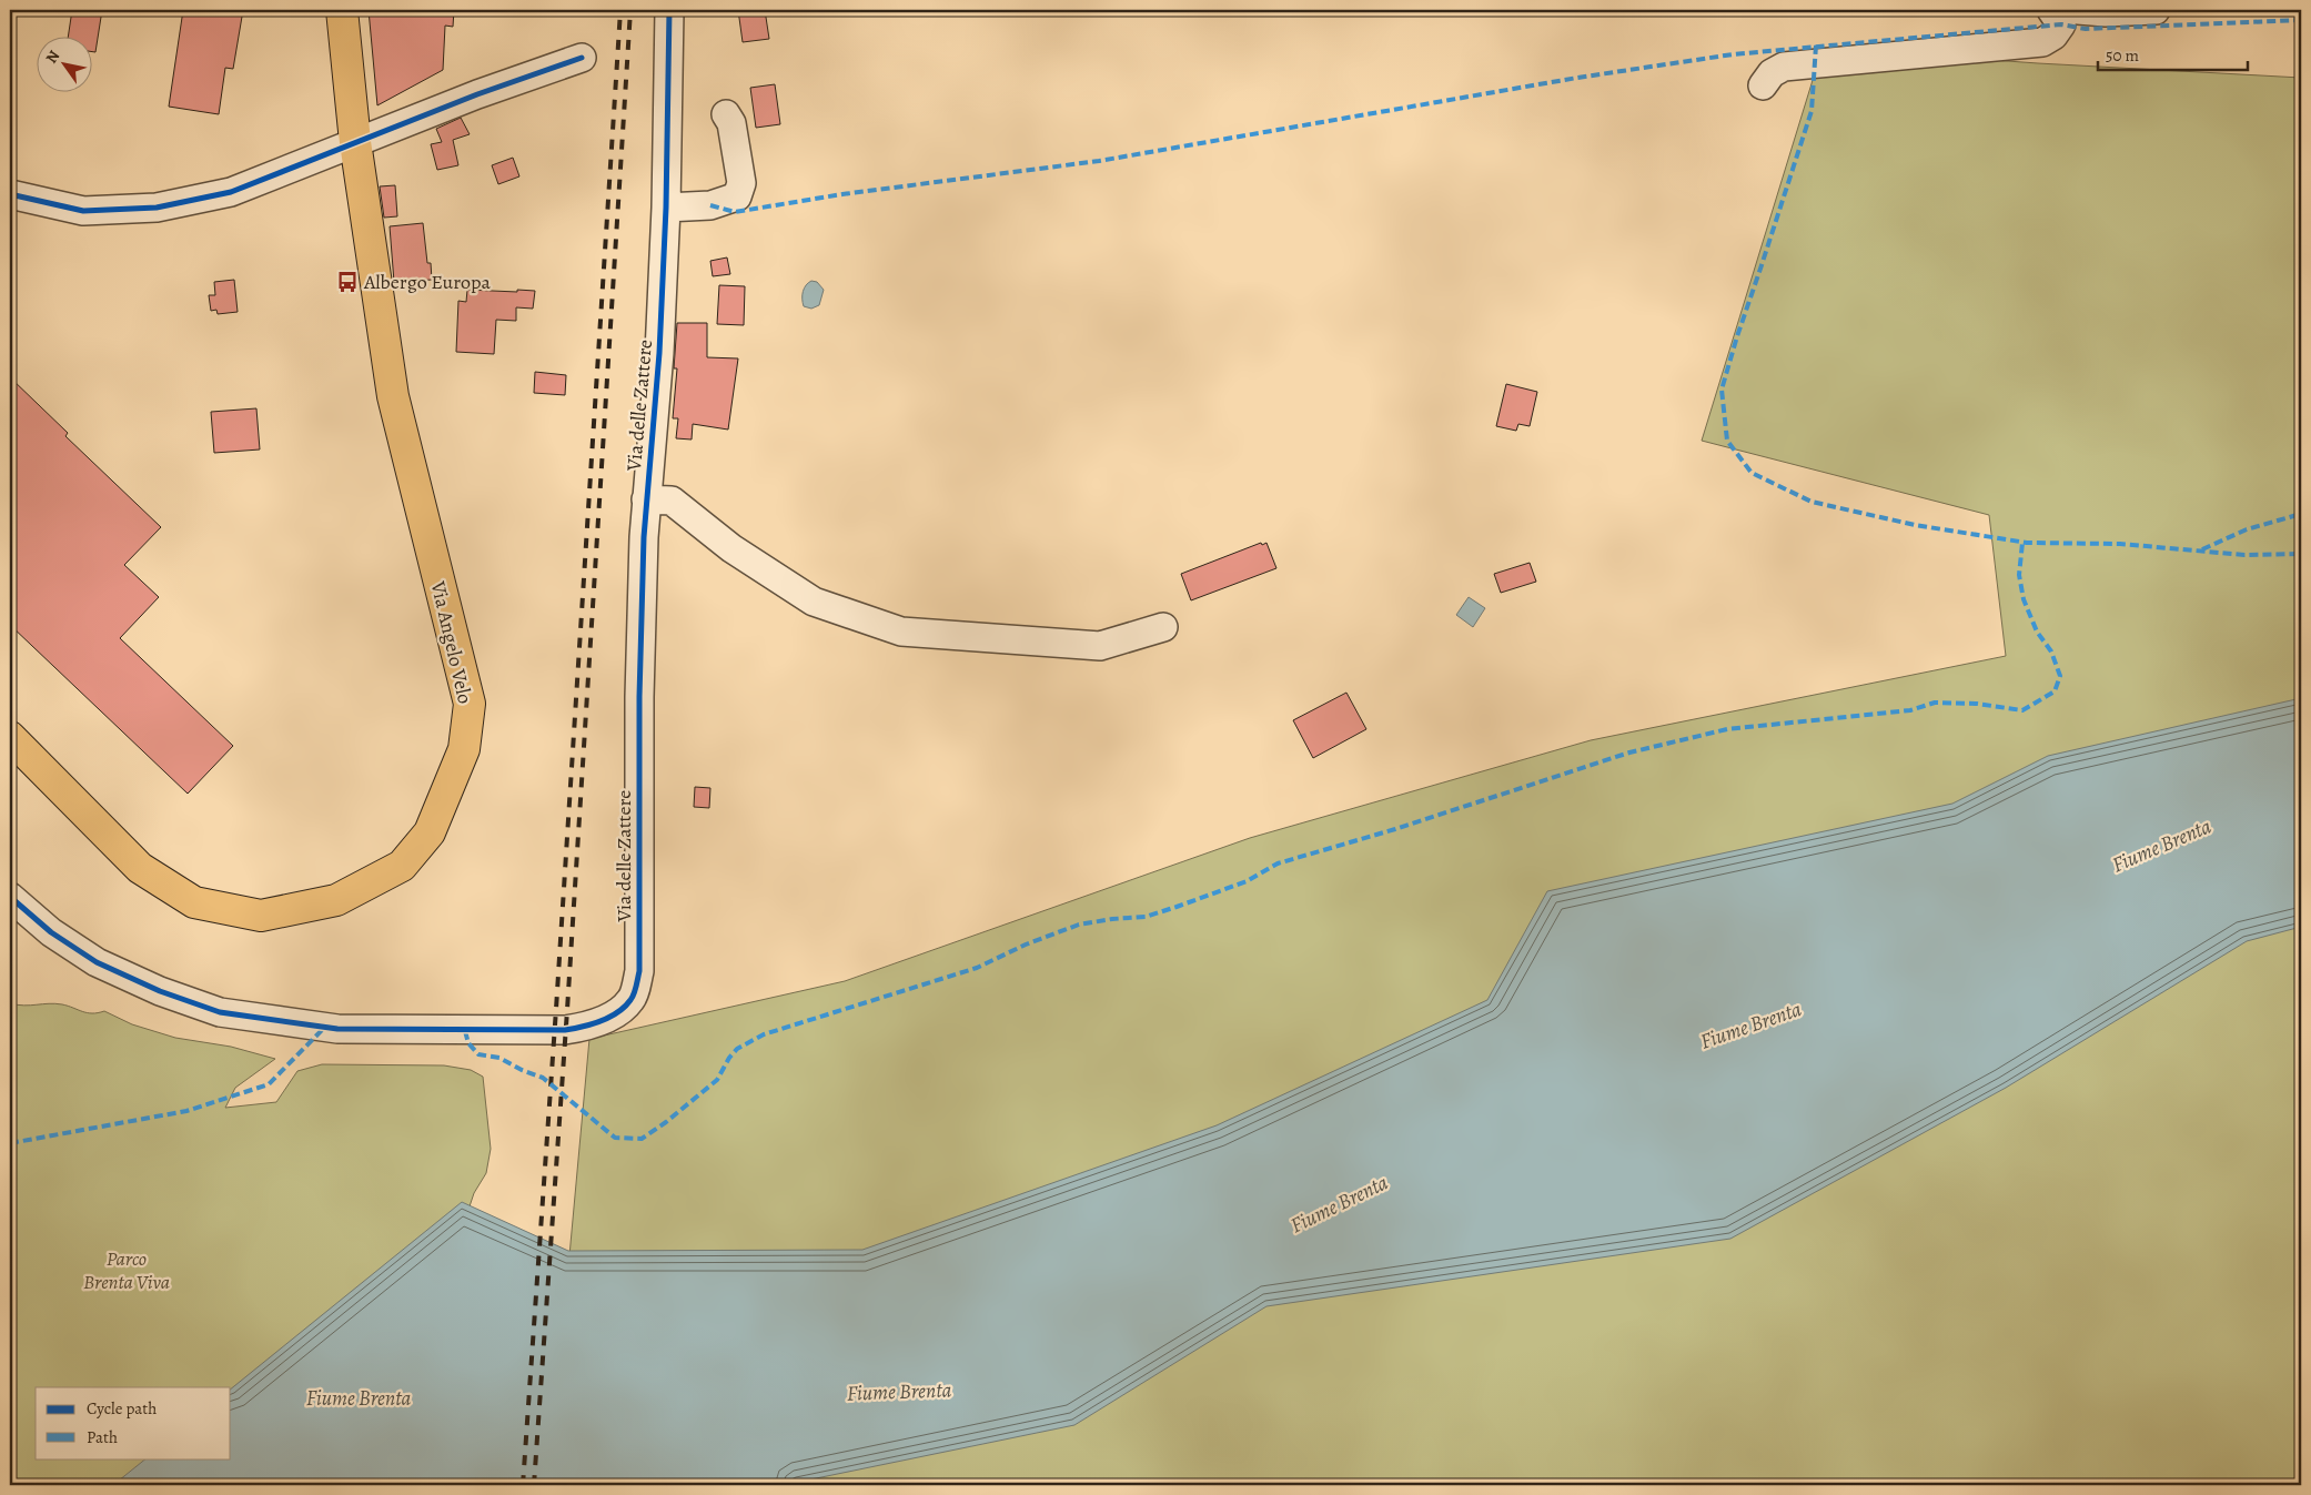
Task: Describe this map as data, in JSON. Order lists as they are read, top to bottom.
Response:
{
  "streets": {
    "main road": ["Via Angelo Velo"],
    "street": ["Via delle Zattere"]
  },
  "water": ["Fiume Brenta"],
  "parks": ["Parco Brenta Viva"],
  "places": {
    "bus stop": ["Albergo Europa"]
  },
  "legend": ["Cycle path", "Path"],
  "scale_bar": "50 m",
  "north": "top left"
}
